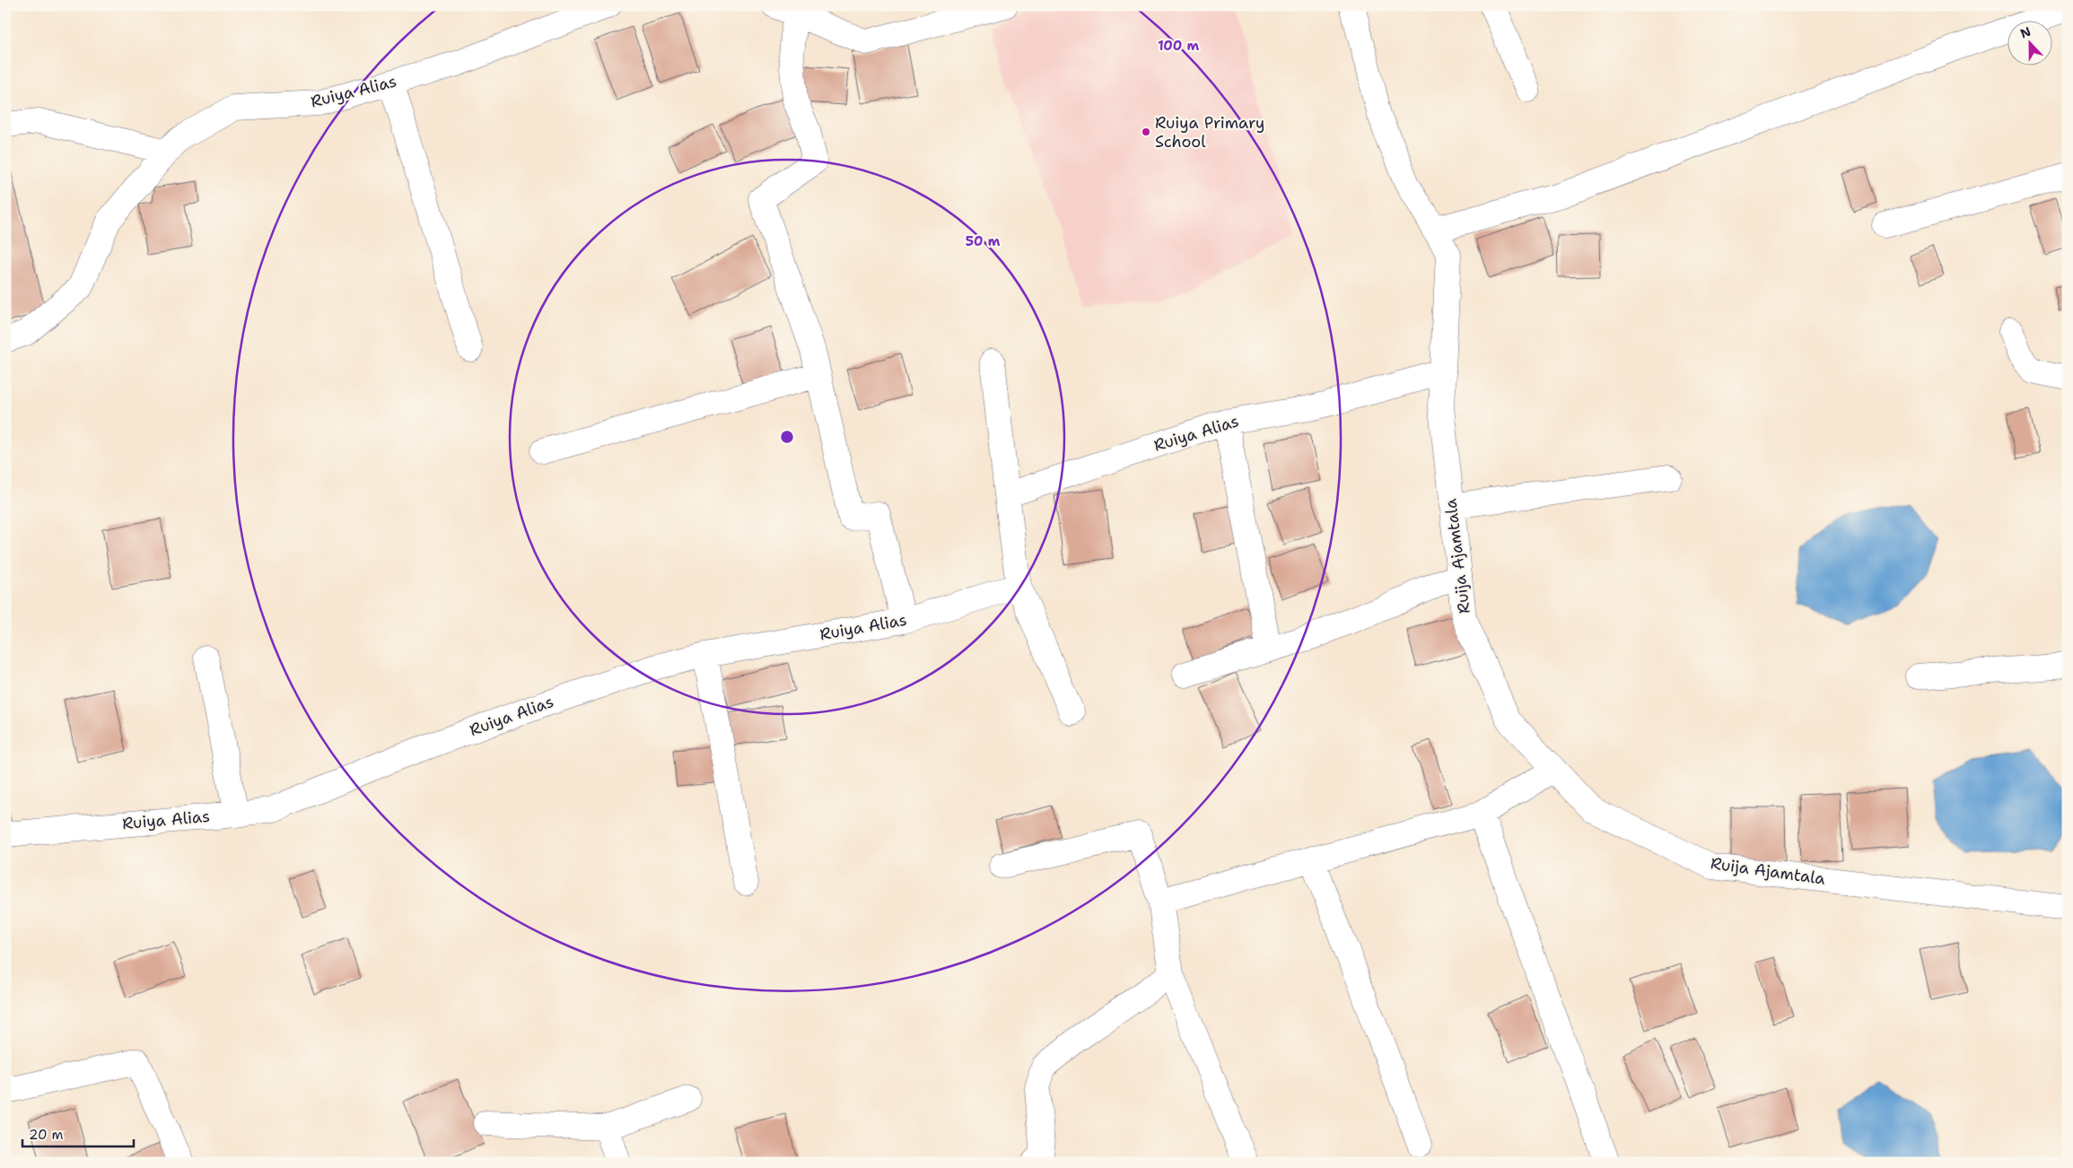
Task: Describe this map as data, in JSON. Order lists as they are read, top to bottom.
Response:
{
  "streets": {
    "street": ["Ruiya Alias", "Ruija Ajamtala"]
  },
  "crossings": [
    ["Ruiya Alias", "Ruija Ajamtala"]
  ],
  "places": ["Ruiya Primary School"],
  "scale_bar": "20 m",
  "north": "top",
  "rings": ["100 m", "50 m"]
}
